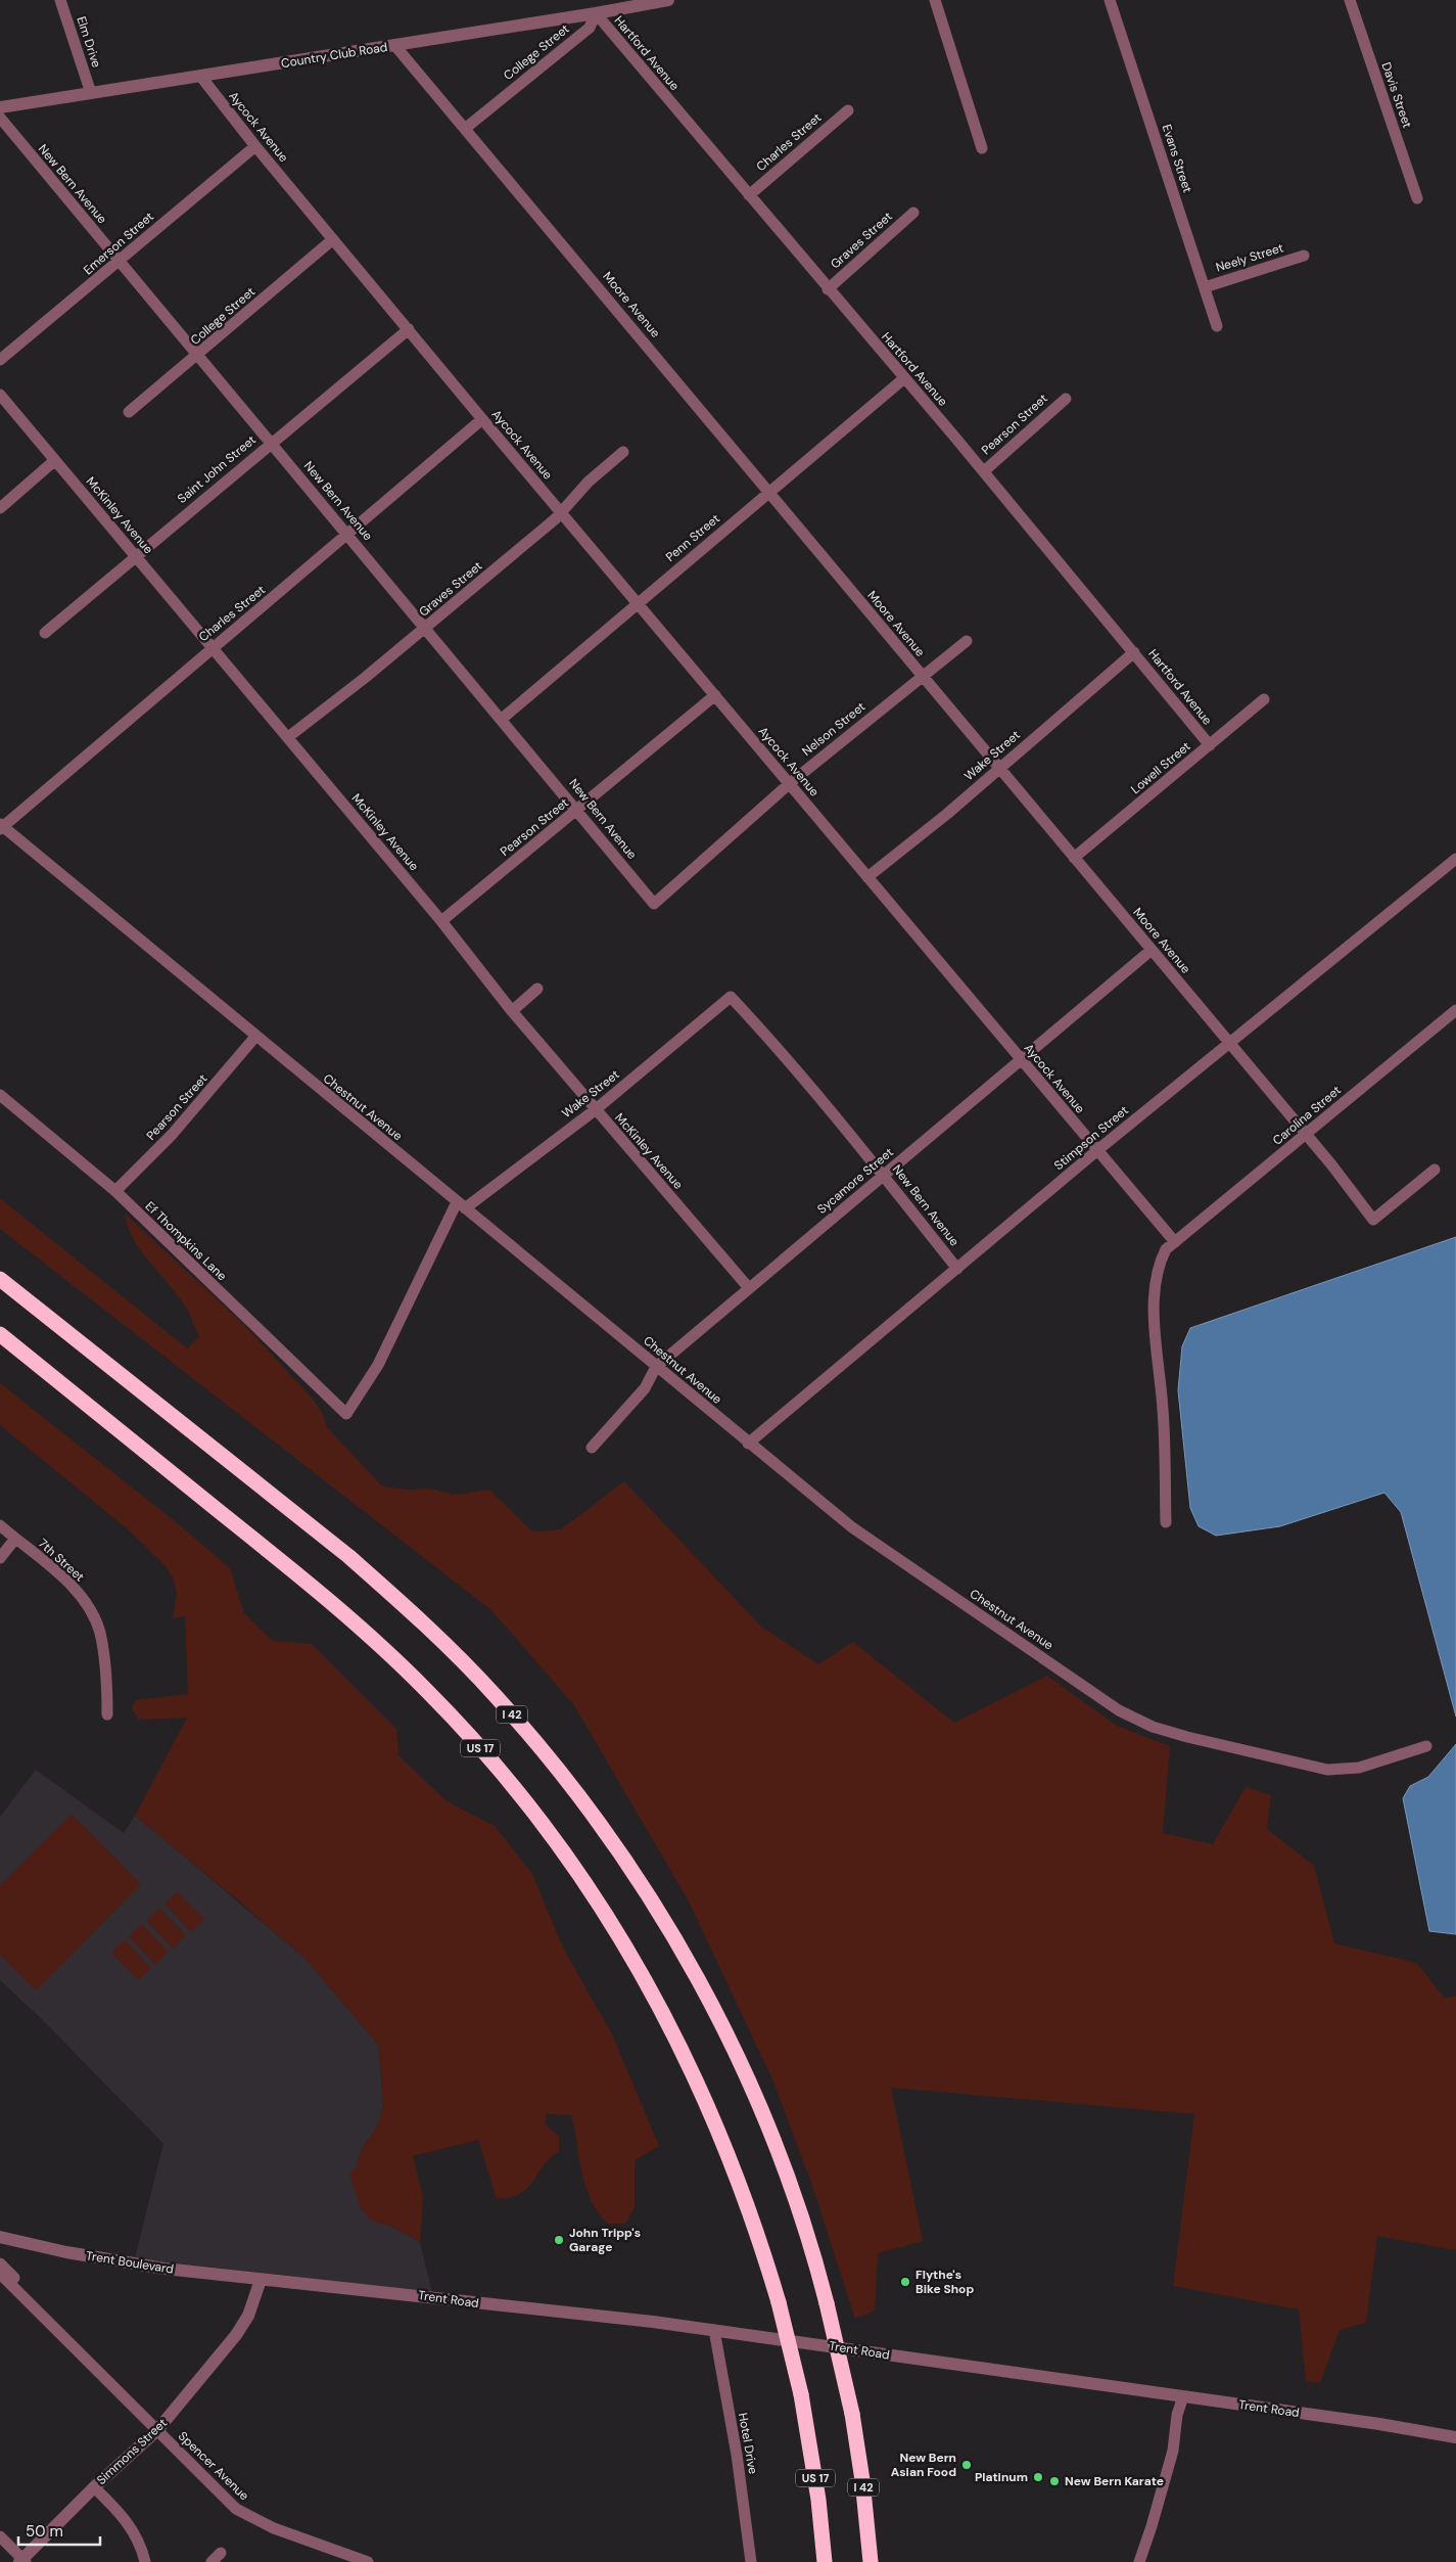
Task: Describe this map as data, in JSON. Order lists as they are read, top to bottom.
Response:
{
  "streets": {
    "highway": ["I 42", "US 17"],
    "street": [
      "Elm Drive",
      "College Street",
      "Hartford Avenue",
      "Country Club Road",
      "Davis Street",
      "Aycock Avenue",
      "Charles Street",
      "Evans Street",
      "New Bern Avenue",
      "Graves Street",
      "Emerson Street",
      "Neely Street",
      "Moore Avenue",
      "Pearson Street",
      "Saint John Street",
      "McKinley Avenue",
      "Penn Street",
      "Nelson Street",
      "Wake Street",
      "Lowell Street",
      "Chestnut Avenue",
      "Carolina Street",
      "Stimpson Street",
      "Sycamore Street",
      "Ef Thompkins Lane",
      "7th Street",
      "Trent Boulevard",
      "Trent Road",
      "Hotel Drive",
      "Simmons Street",
      "Spencer Avenue"
    ]
  },
  "crossings": [
    ["Elm Drive", "Country Club Road"],
    ["College Street", "Hartford Avenue"],
    ["College Street", "Country Club Road"],
    ["College Street", "Aycock Avenue"],
    ["College Street", "New Bern Avenue"],
    ["College Street", "Moore Avenue"],
    ["Hartford Avenue", "Country Club Road"],
    ["Hartford Avenue", "Charles Street"],
    ["Hartford Avenue", "Graves Street"],
    ["Hartford Avenue", "Pearson Street"],
    ["Hartford Avenue", "Penn Street"],
    ["Hartford Avenue", "Wake Street"],
    ["Hartford Avenue", "Lowell Street"],
    ["Country Club Road", "Aycock Avenue"],
    ["Country Club Road", "Moore Avenue"],
    ["Aycock Avenue", "Charles Street"],
    ["Aycock Avenue", "Graves Street"],
    ["Aycock Avenue", "Emerson Street"],
    ["Aycock Avenue", "Pearson Street"],
    ["Aycock Avenue", "Saint John Street"],
    ["Aycock Avenue", "Penn Street"],
    ["Aycock Avenue", "Nelson Street"],
    ["Aycock Avenue", "Wake Street"],
    ["Aycock Avenue", "Carolina Street"],
    ["Aycock Avenue", "Stimpson Street"],
    ["Aycock Avenue", "Sycamore Street"],
    ["Charles Street", "New Bern Avenue"],
    ["Charles Street", "McKinley Avenue"],
    ["Charles Street", "Chestnut Avenue"],
    ["Evans Street", "Neely Street"],
    ["New Bern Avenue", "Graves Street"],
    ["New Bern Avenue", "Emerson Street"],
    ["New Bern Avenue", "Pearson Street"],
    ["New Bern Avenue", "Saint John Street"],
    ["New Bern Avenue", "Penn Street"],
    ["New Bern Avenue", "Nelson Street"],
    ["New Bern Avenue", "Wake Street"],
    ["New Bern Avenue", "Stimpson Street"],
    ["New Bern Avenue", "Sycamore Street"],
    ["Graves Street", "McKinley Avenue"],
    ["Moore Avenue", "Penn Street"],
    ["Moore Avenue", "Nelson Street"],
    ["Moore Avenue", "Wake Street"],
    ["Moore Avenue", "Lowell Street"],
    ["Moore Avenue", "Carolina Street"],
    ["Moore Avenue", "Stimpson Street"],
    ["Moore Avenue", "Sycamore Street"],
    ["Pearson Street", "McKinley Avenue"],
    ["Pearson Street", "Chestnut Avenue"],
    ["Pearson Street", "Ef Thompkins Lane"],
    ["Saint John Street", "McKinley Avenue"],
    ["McKinley Avenue", "Wake Street"],
    ["McKinley Avenue", "Sycamore Street"],
    ["Wake Street", "Chestnut Avenue"],
    ["Wake Street", "Ef Thompkins Lane"],
    ["Chestnut Avenue", "Stimpson Street"],
    ["Chestnut Avenue", "Sycamore Street"],
    ["Trent Boulevard", "Trent Road"],
    ["Trent Boulevard", "Simmons Street"],
    ["Trent Road", "Hotel Drive"],
    ["Trent Road", "Simmons Street"],
    ["Simmons Street", "Spencer Avenue"]
  ],
  "places": [
    "John Tripp's Garage",
    "Flythe's Bike Shop",
    "New Bern Asian Food",
    "Platinum",
    "New Bern Karate"
  ],
  "scale_bar": "50 m"
}
